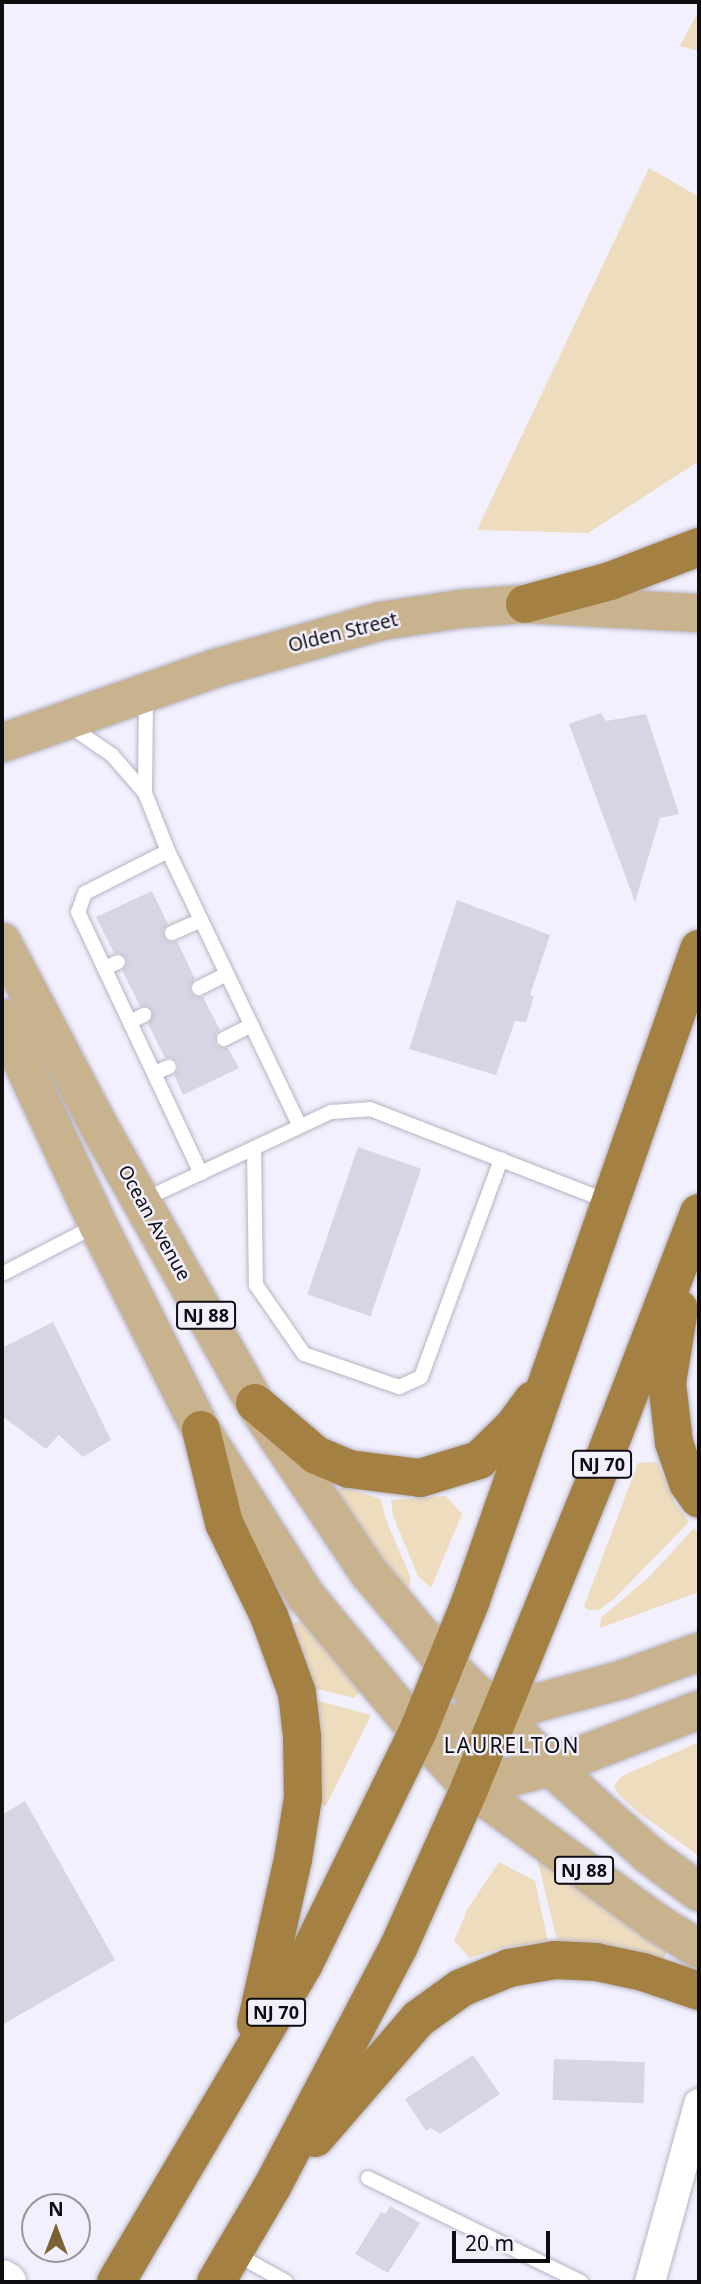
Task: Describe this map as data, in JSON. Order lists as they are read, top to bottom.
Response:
{
  "streets": {
    "highway": ["NJ 70"],
    "main road": ["Olden Street", "Ocean Avenue", "NJ 88"]
  },
  "crossings": [
    ["Ocean Avenue", "NJ 88"],
    ["Ocean Avenue", "NJ 70"],
    ["NJ 88", "NJ 70"]
  ],
  "districts": ["LAURELTON"],
  "scale_bar": "20 m",
  "north": "top"
}
